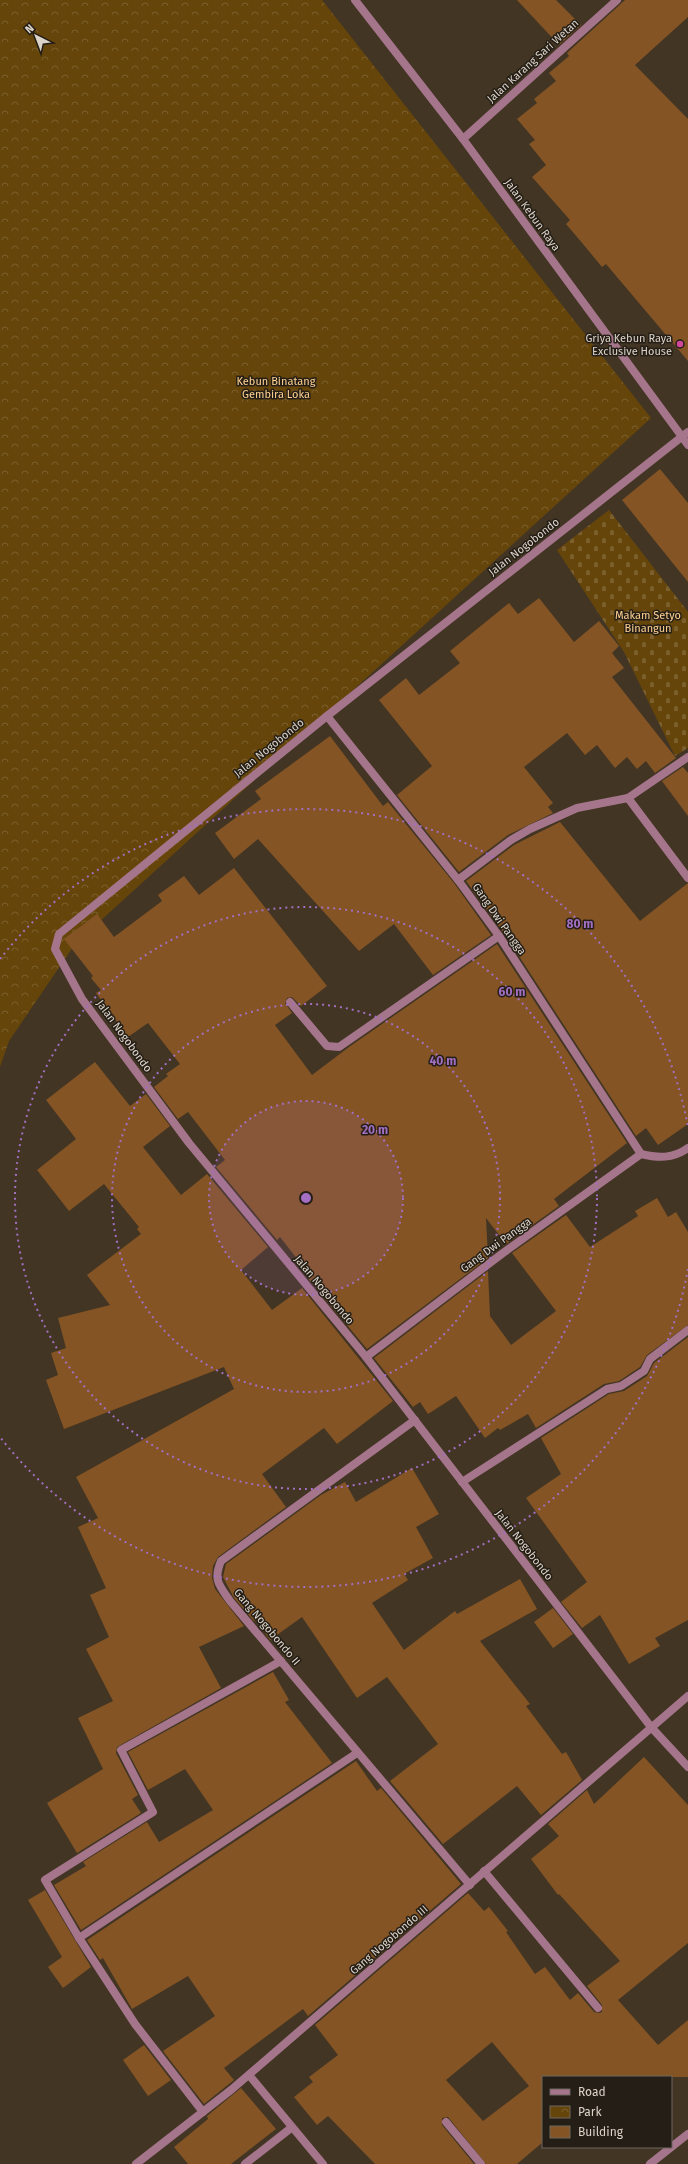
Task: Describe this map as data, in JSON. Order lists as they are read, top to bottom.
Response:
{
  "streets": {
    "street": [
      "Jalan Karang Sari Wetan",
      "Jalan Kebun Raya",
      "Jalan Nogobondo",
      "Gang Dwi Pangga",
      "Gang Nogobondo II",
      "Gang Nogobondo III"
    ]
  },
  "crossings": [
    ["Jalan Karang Sari Wetan", "Jalan Kebun Raya"],
    ["Jalan Kebun Raya", "Jalan Nogobondo"],
    ["Jalan Nogobondo", "Gang Dwi Pangga"],
    ["Jalan Nogobondo", "Gang Nogobondo II"],
    ["Jalan Nogobondo", "Gang Nogobondo III"],
    ["Gang Nogobondo II", "Gang Nogobondo III"]
  ],
  "parks": ["Kebun Binatang Gembira Loka", "Makam Setyo Binangun"],
  "places": ["Griya Kebun Raya Exclusive House"],
  "legend": ["Road", "Park", "Building"],
  "north": "top left",
  "rings": [
    "80 m",
    "60 m",
    "40 m",
    "20 m"
  ]
}
